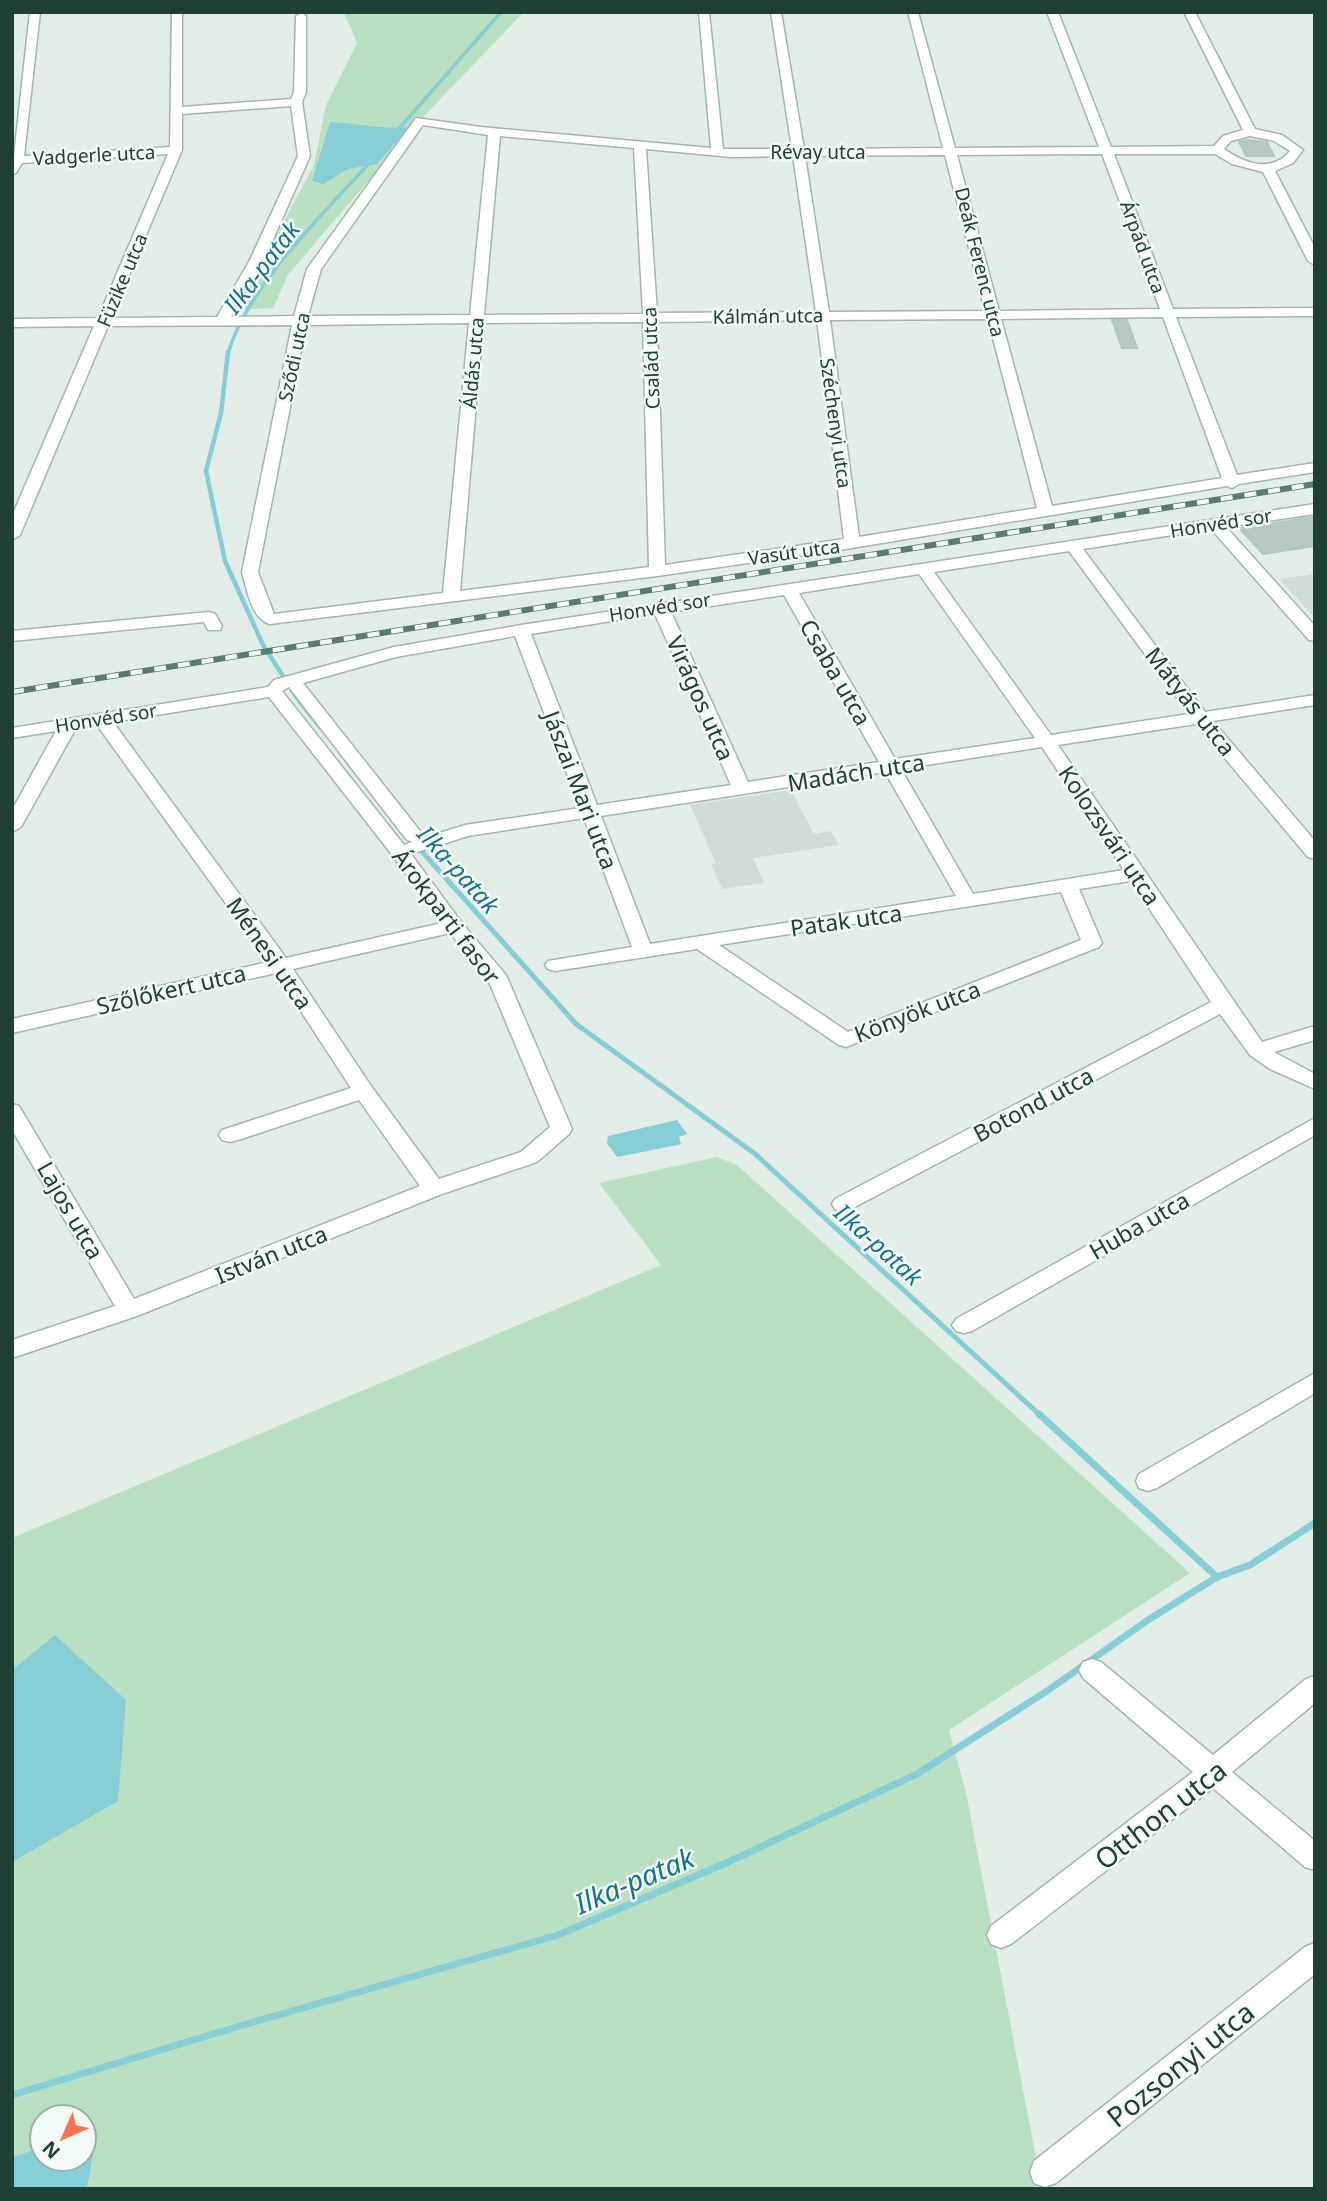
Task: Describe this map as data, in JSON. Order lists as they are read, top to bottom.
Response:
{
  "streets": {
    "street": [
      "Révay utca",
      "Vadgerle utca",
      "Árpád utca",
      "Deák Ferenc utca",
      "Füzike utca",
      "Kálmán utca",
      "Sződi utca",
      "Család utca",
      "Áldás utca",
      "Széchenyi utca",
      "Honvéd sor",
      "Vasút utca",
      "Csaba utca",
      "Virágos utca",
      "Mátyás utca",
      "Madách utca",
      "Jászai Mari utca",
      "Kolozsvári utca",
      "Árokparti fasor",
      "Patak utca",
      "Ménesi utca",
      "Szőlőkert utca",
      "Könyök utca",
      "Botond utca",
      "Lajos utca",
      "Huba utca",
      "István utca",
      "Otthon utca",
      "Pozsonyi utca"
    ]
  },
  "crossings": [
    ["Révay utca", "Árpád utca"],
    ["Révay utca", "Deák Ferenc utca"],
    ["Révay utca", "Sződi utca"],
    ["Révay utca", "Család utca"],
    ["Révay utca", "Áldás utca"],
    ["Révay utca", "Széchenyi utca"],
    ["Vadgerle utca", "Füzike utca"],
    ["Árpád utca", "Kálmán utca"],
    ["Árpád utca", "Vasút utca"],
    ["Deák Ferenc utca", "Kálmán utca"],
    ["Deák Ferenc utca", "Vasút utca"],
    ["Füzike utca", "Kálmán utca"],
    ["Kálmán utca", "Sződi utca"],
    ["Kálmán utca", "Család utca"],
    ["Kálmán utca", "Áldás utca"],
    ["Kálmán utca", "Széchenyi utca"],
    ["Sződi utca", "Vasút utca"],
    ["Család utca", "Vasút utca"],
    ["Áldás utca", "Vasút utca"],
    ["Széchenyi utca", "Vasút utca"],
    ["Honvéd sor", "Csaba utca"],
    ["Honvéd sor", "Virágos utca"],
    ["Honvéd sor", "Mátyás utca"],
    ["Honvéd sor", "Jászai Mari utca"],
    ["Honvéd sor", "Kolozsvári utca"],
    ["Honvéd sor", "Árokparti fasor"],
    ["Honvéd sor", "Ménesi utca"],
    ["Csaba utca", "Madách utca"],
    ["Csaba utca", "Patak utca"],
    ["Virágos utca", "Madách utca"],
    ["Mátyás utca", "Madách utca"],
    ["Madách utca", "Jászai Mari utca"],
    ["Madách utca", "Kolozsvári utca"],
    ["Madách utca", "Árokparti fasor"],
    ["Jászai Mari utca", "Patak utca"],
    ["Kolozsvári utca", "Patak utca"],
    ["Kolozsvári utca", "Botond utca"],
    ["Árokparti fasor", "Szőlőkert utca"],
    ["Árokparti fasor", "István utca"],
    ["Patak utca", "Könyök utca"],
    ["Ménesi utca", "Szőlőkert utca"],
    ["Ménesi utca", "István utca"],
    ["Lajos utca", "István utca"]
  ],
  "water": ["Ilka-patak"],
  "north": "bottom left"
}
